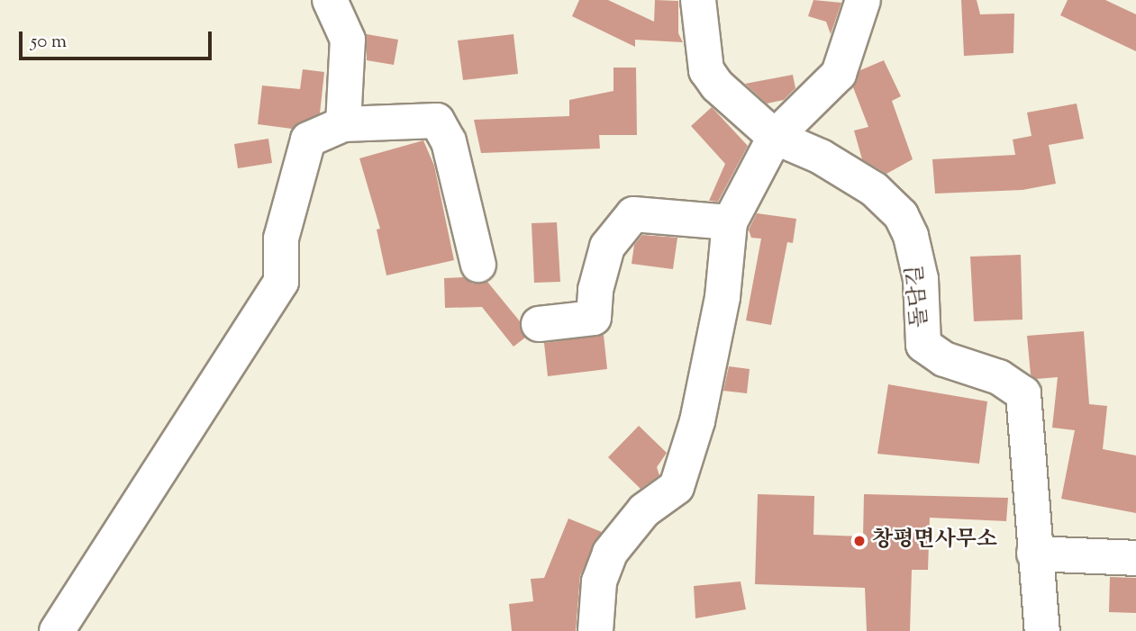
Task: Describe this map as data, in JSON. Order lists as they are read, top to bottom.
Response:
{
  "streets": {
    "street": ["돌담길"]
  },
  "places": ["창평면사무소"],
  "scale_bar": "50 m"
}
